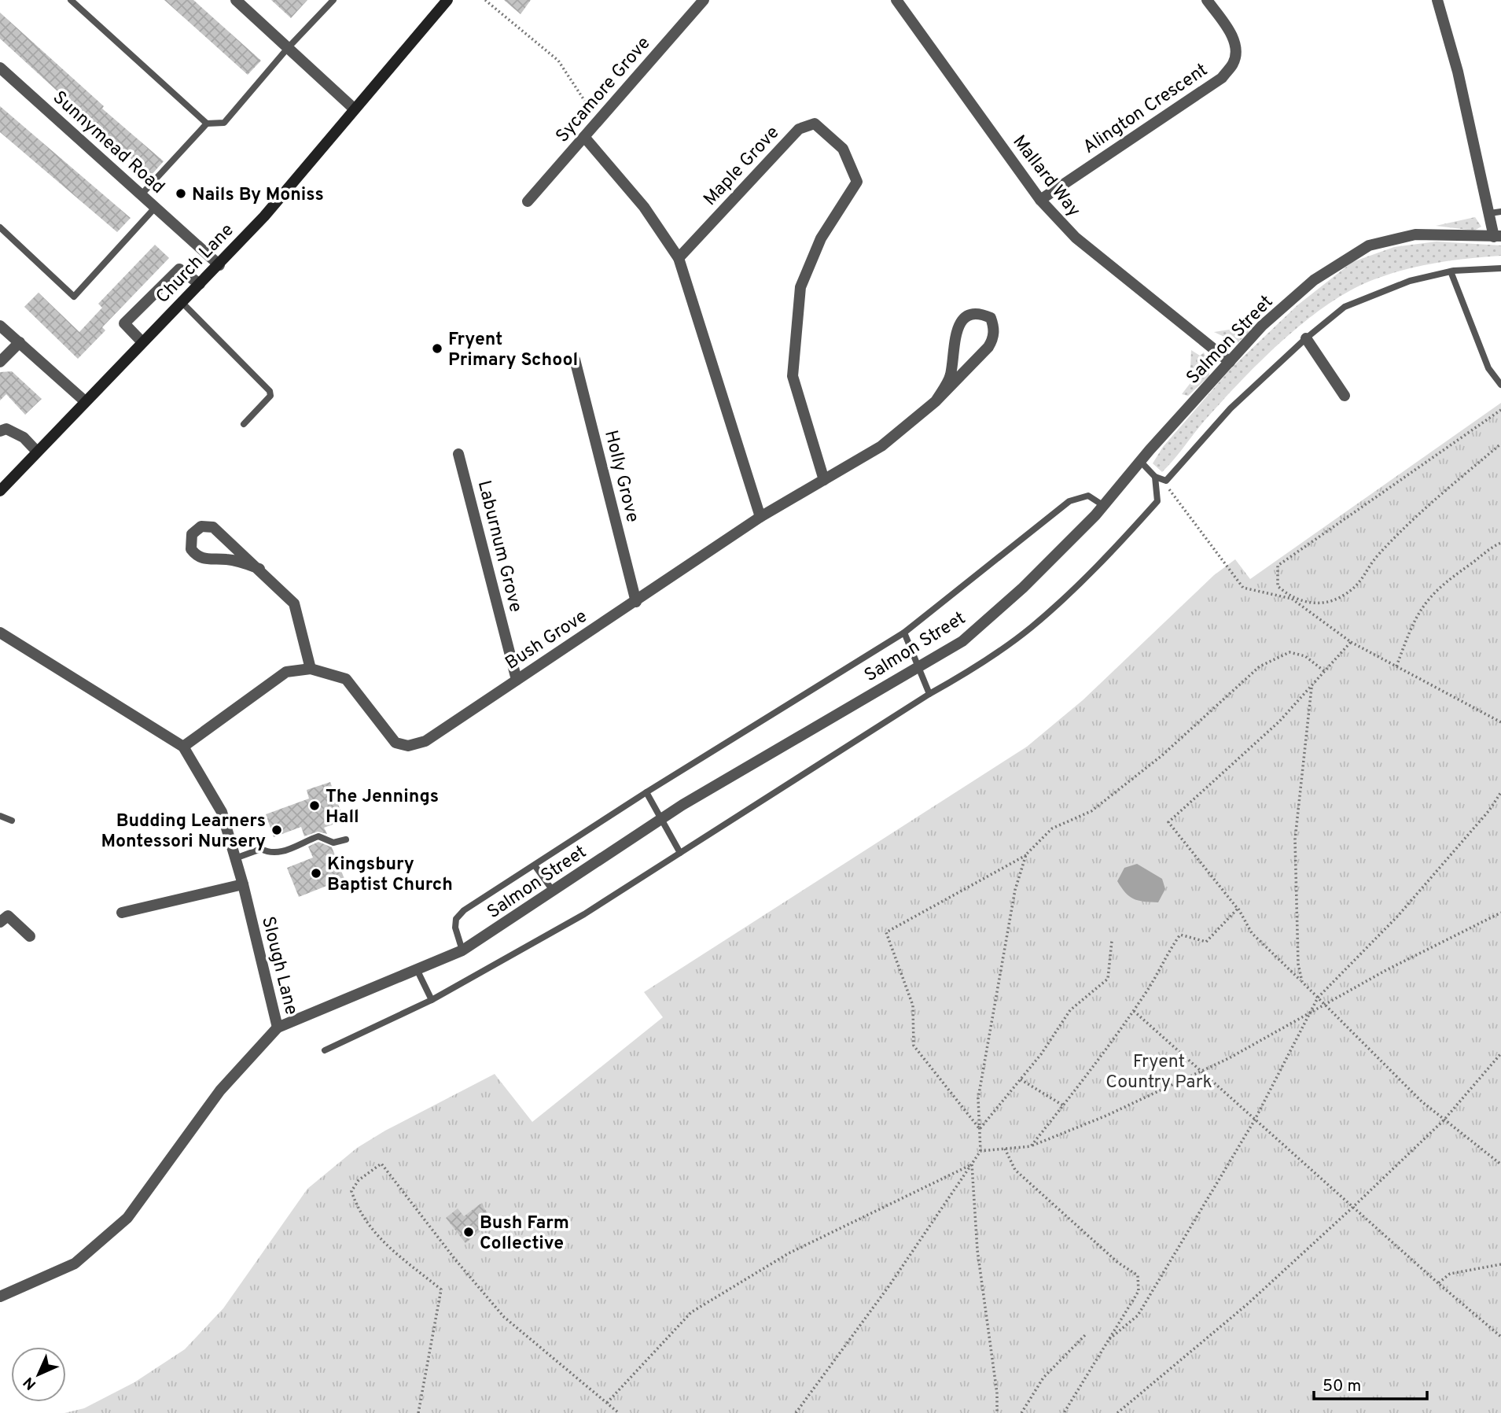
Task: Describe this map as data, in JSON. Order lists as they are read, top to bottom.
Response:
{
  "streets": {
    "main road": ["Church Lane"],
    "street": [
      "Sycamore Grove",
      "Alington Crescent",
      "Sunnymead Road",
      "Maple Grove",
      "Mallard Way",
      "Salmon Street",
      "Holly Grove",
      "Laburnum Grove",
      "Bush Grove",
      "Slough Lane"
    ]
  },
  "crossings": [
    ["Alington Crescent", "Mallard Way"],
    ["Sunnymead Road", "Church Lane"],
    ["Maple Grove", "Bush Grove"],
    ["Mallard Way", "Salmon Street"],
    ["Salmon Street", "Slough Lane"],
    ["Holly Grove", "Bush Grove"],
    ["Laburnum Grove", "Bush Grove"],
    ["Bush Grove", "Slough Lane"]
  ],
  "parks": ["Fryent Country Park"],
  "places": [
    "Nails By Moniss",
    "Fryent Primary School",
    "The Jennings Hall",
    "Budding Learners Montessori Nursery",
    "Kingsbury Baptist Church",
    "Bush Farm Collective"
  ],
  "scale_bar": "50 m",
  "north": "bottom left"
}
